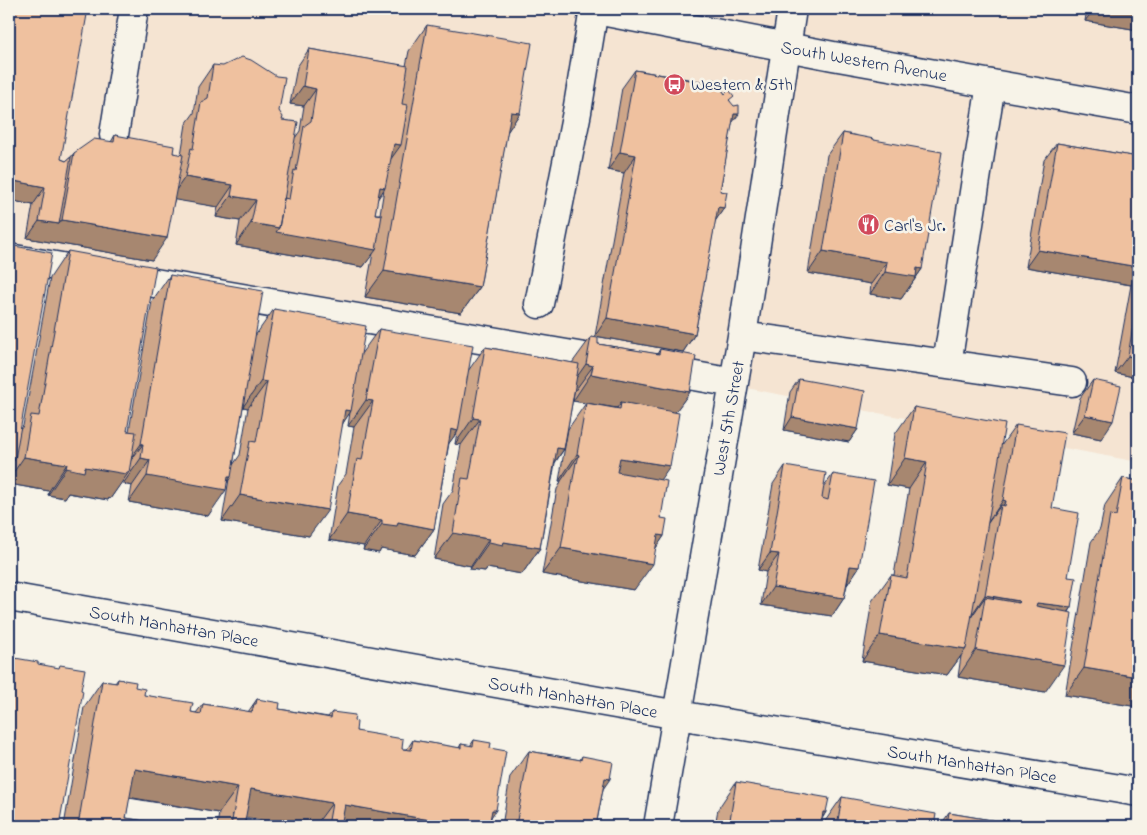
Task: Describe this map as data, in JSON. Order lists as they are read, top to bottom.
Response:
{
  "streets": {
    "street": ["South Western Avenue", "West 5th Street", "South Manhattan Place"]
  },
  "crossings": [
    ["South Western Avenue", "West 5th Street"],
    ["West 5th Street", "South Manhattan Place"]
  ],
  "places": {
    "bus stop": ["Western & 5th"],
    "restaurant": ["Carl's Jr."]
  }
}
